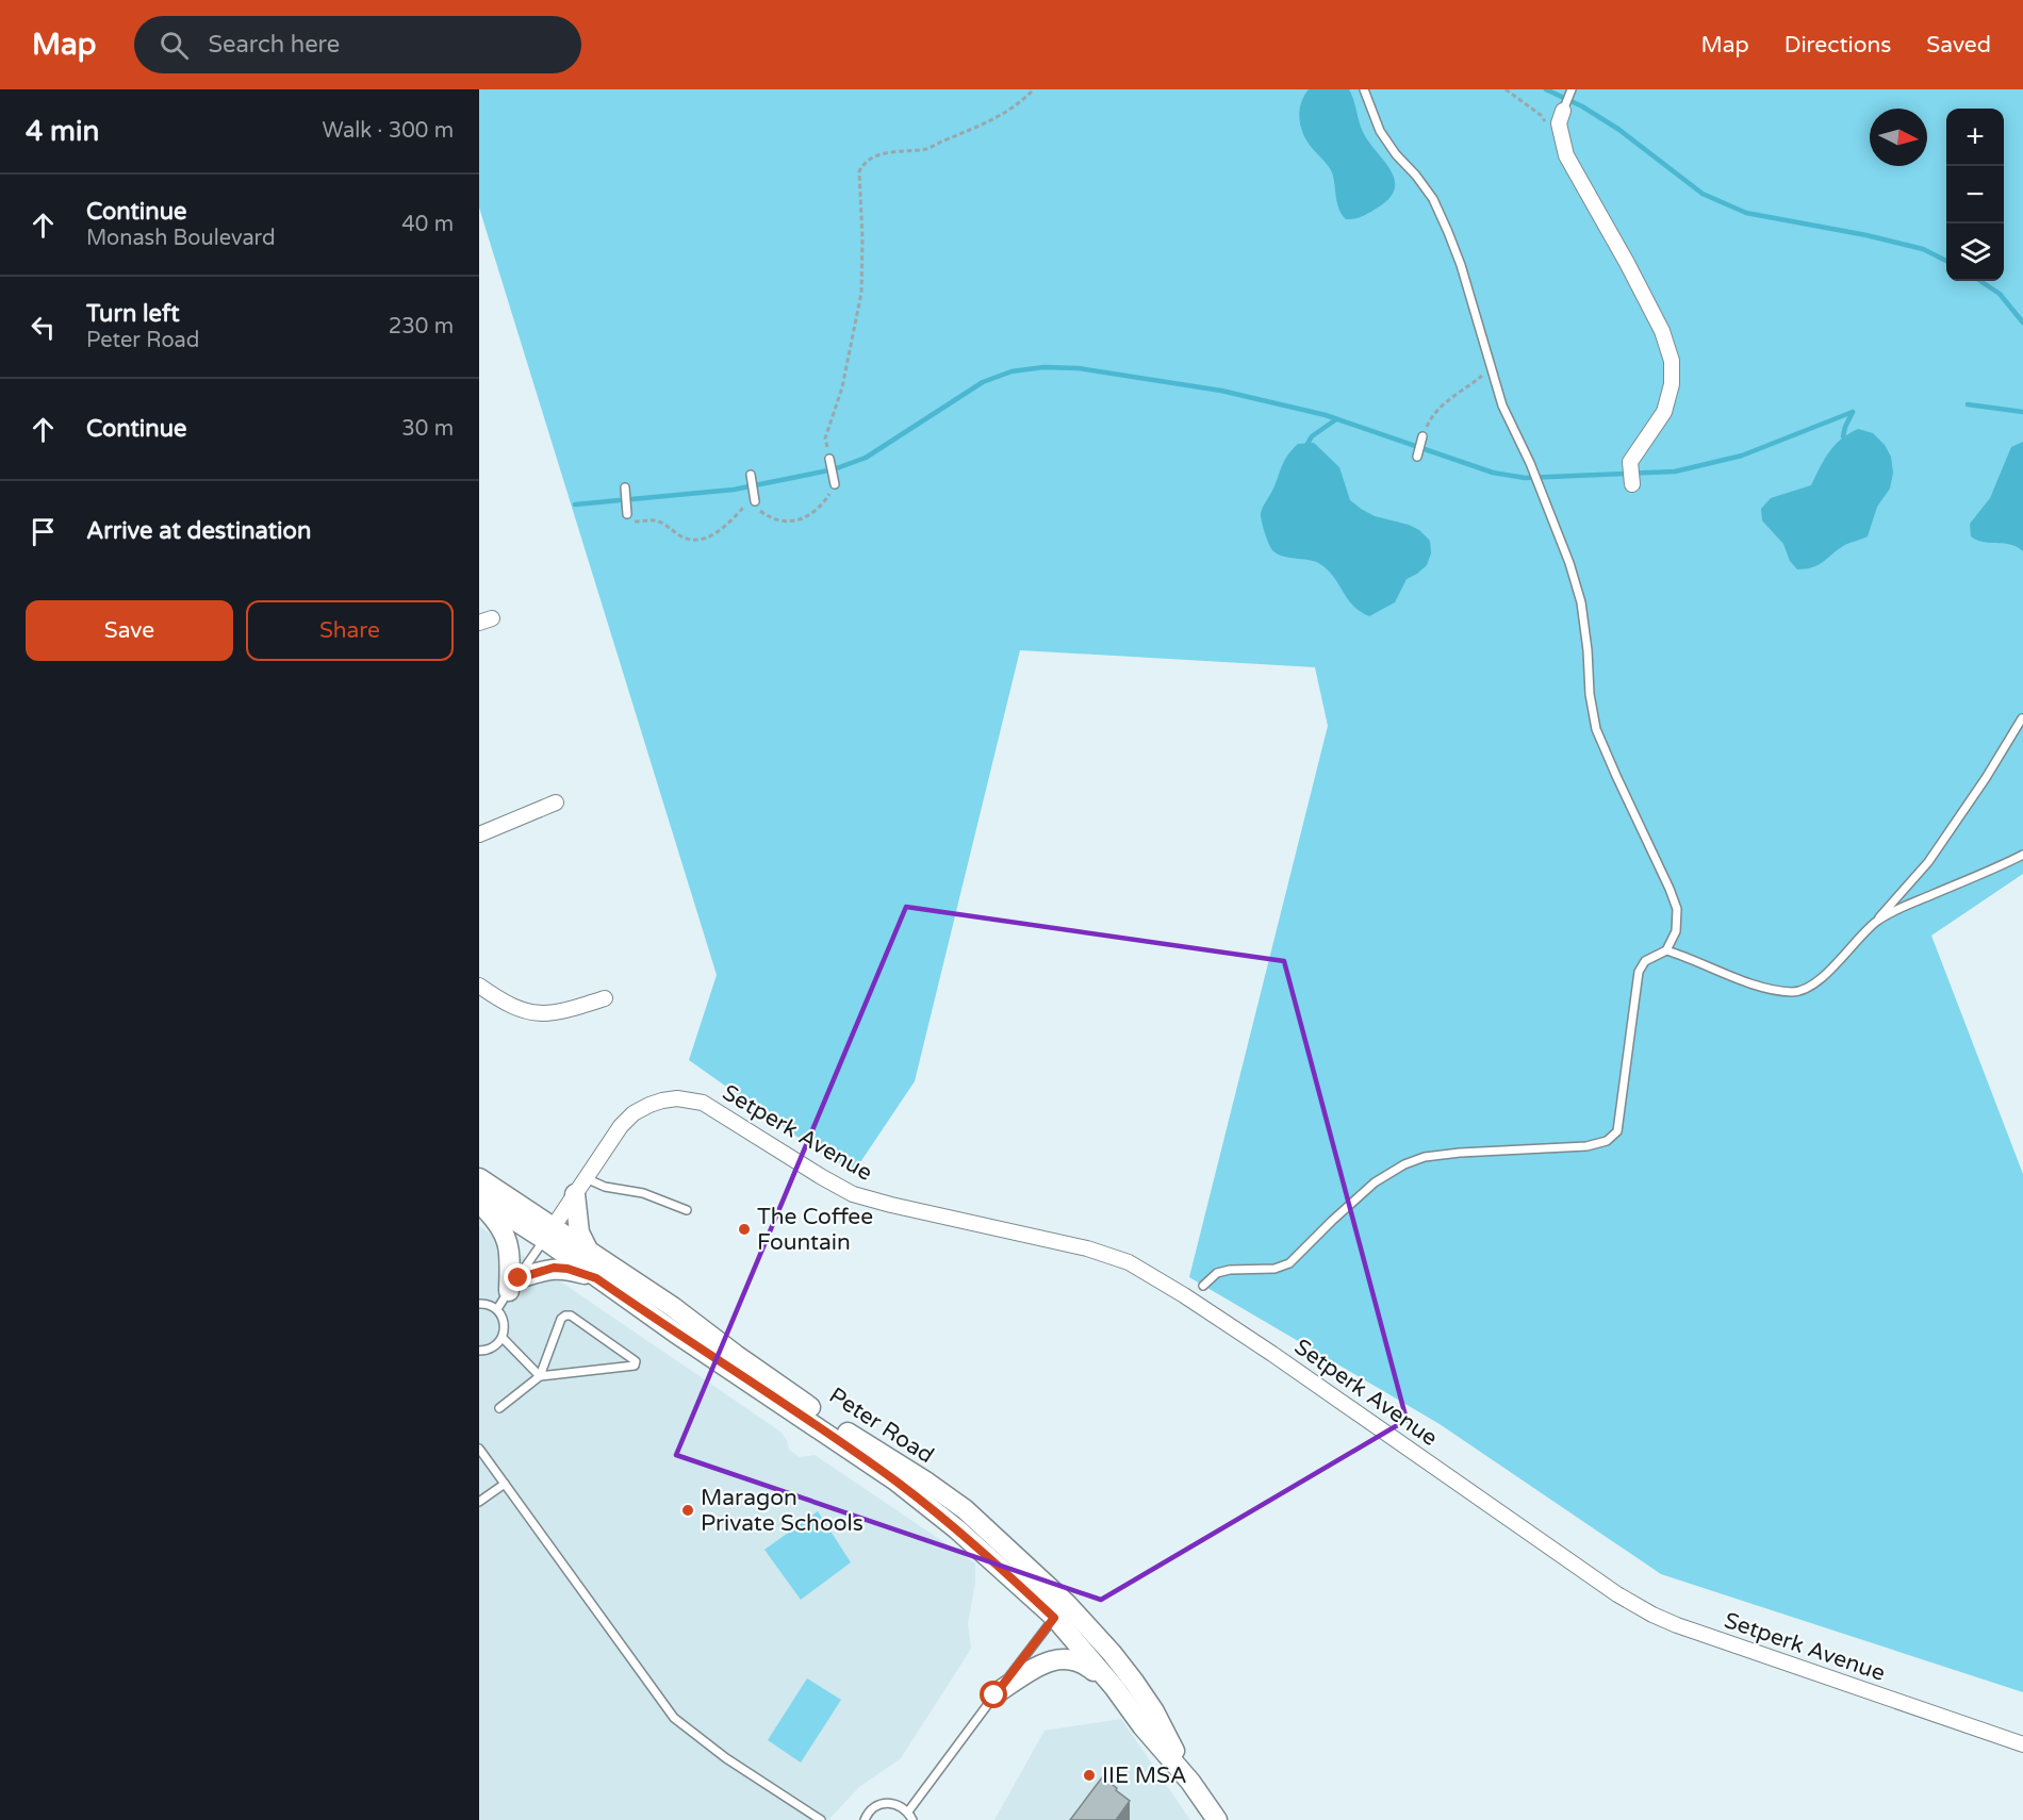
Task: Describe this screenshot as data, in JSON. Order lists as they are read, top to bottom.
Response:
{
  "streets": {
    "main road": ["Peter Road"],
    "street": ["Setperk Avenue"]
  },
  "places": ["The Coffee Fountain", "Maragon Private Schools", "IIE MSA"],
  "north": "right",
  "page": {
    "header": "Map",
    "search": "Search here",
    "nav": ["Map", "Directions", "Saved"],
    "heading": ["4 min", "Walk · 300 m"],
    "map_buttons": ["+", "−"],
    "list": [
      ["Continue", "Monash Boulevard", "40 m"],
      ["Turn left", "Peter Road", "230 m"],
      ["Continue", "30 m"],
      "Arrive at destination"
    ],
    "buttons": ["Save", "Share"]
  }
}
